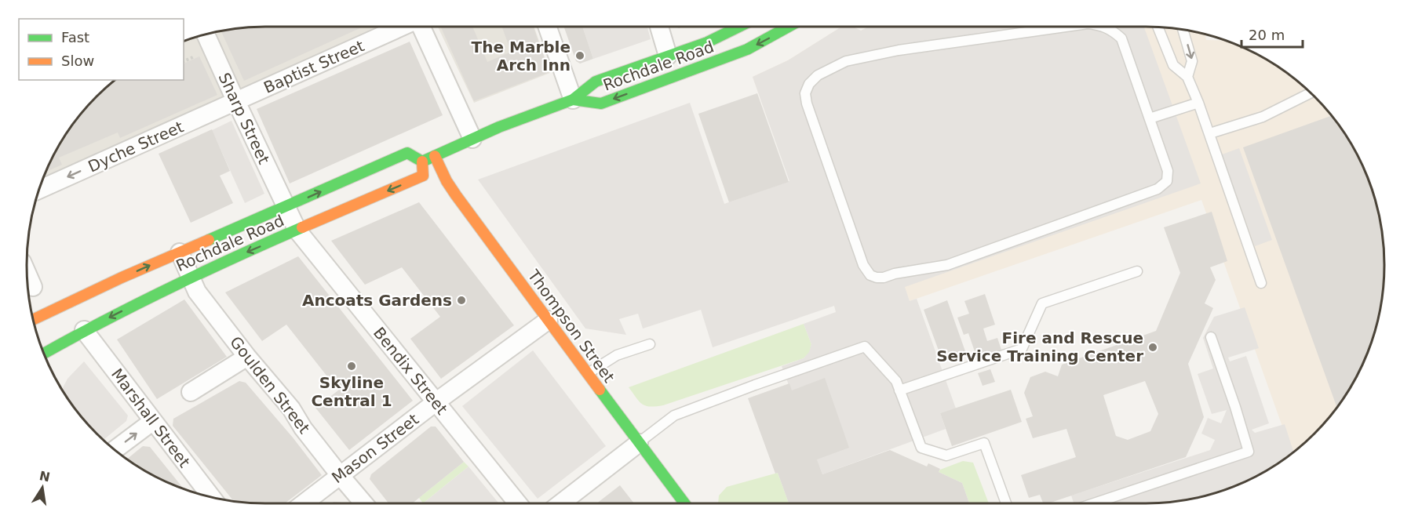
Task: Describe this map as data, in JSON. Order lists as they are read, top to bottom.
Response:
{
  "streets": {
    "main road": ["Rochdale Road", "Thompson Street"],
    "street": [
      "Baptist Street",
      "Sharp Street",
      "Dyche Street",
      "Bendix Street",
      "Goulden Street",
      "Marshall Street",
      "Mason Street"
    ]
  },
  "crossings": [
    ["Rochdale Road", "Sharp Street"],
    ["Rochdale Road", "Thompson Street"],
    ["Rochdale Road", "Bendix Street"],
    ["Rochdale Road", "Goulden Street"],
    ["Rochdale Road", "Marshall Street"],
    ["Baptist Street", "Sharp Street"],
    ["Baptist Street", "Dyche Street"],
    ["Sharp Street", "Dyche Street"],
    ["Sharp Street", "Bendix Street"],
    ["Thompson Street", "Mason Street"],
    ["Bendix Street", "Mason Street"],
    ["Goulden Street", "Mason Street"]
  ],
  "one_way": ["Dyche Street"],
  "places": [
    "The Marble Arch Inn",
    "Ancoats Gardens",
    "Fire and Rescue Service Training Center",
    "Skyline Central 1"
  ],
  "legend": ["Fast", "Slow"],
  "scale_bar": "20 m",
  "north": "top"
}
